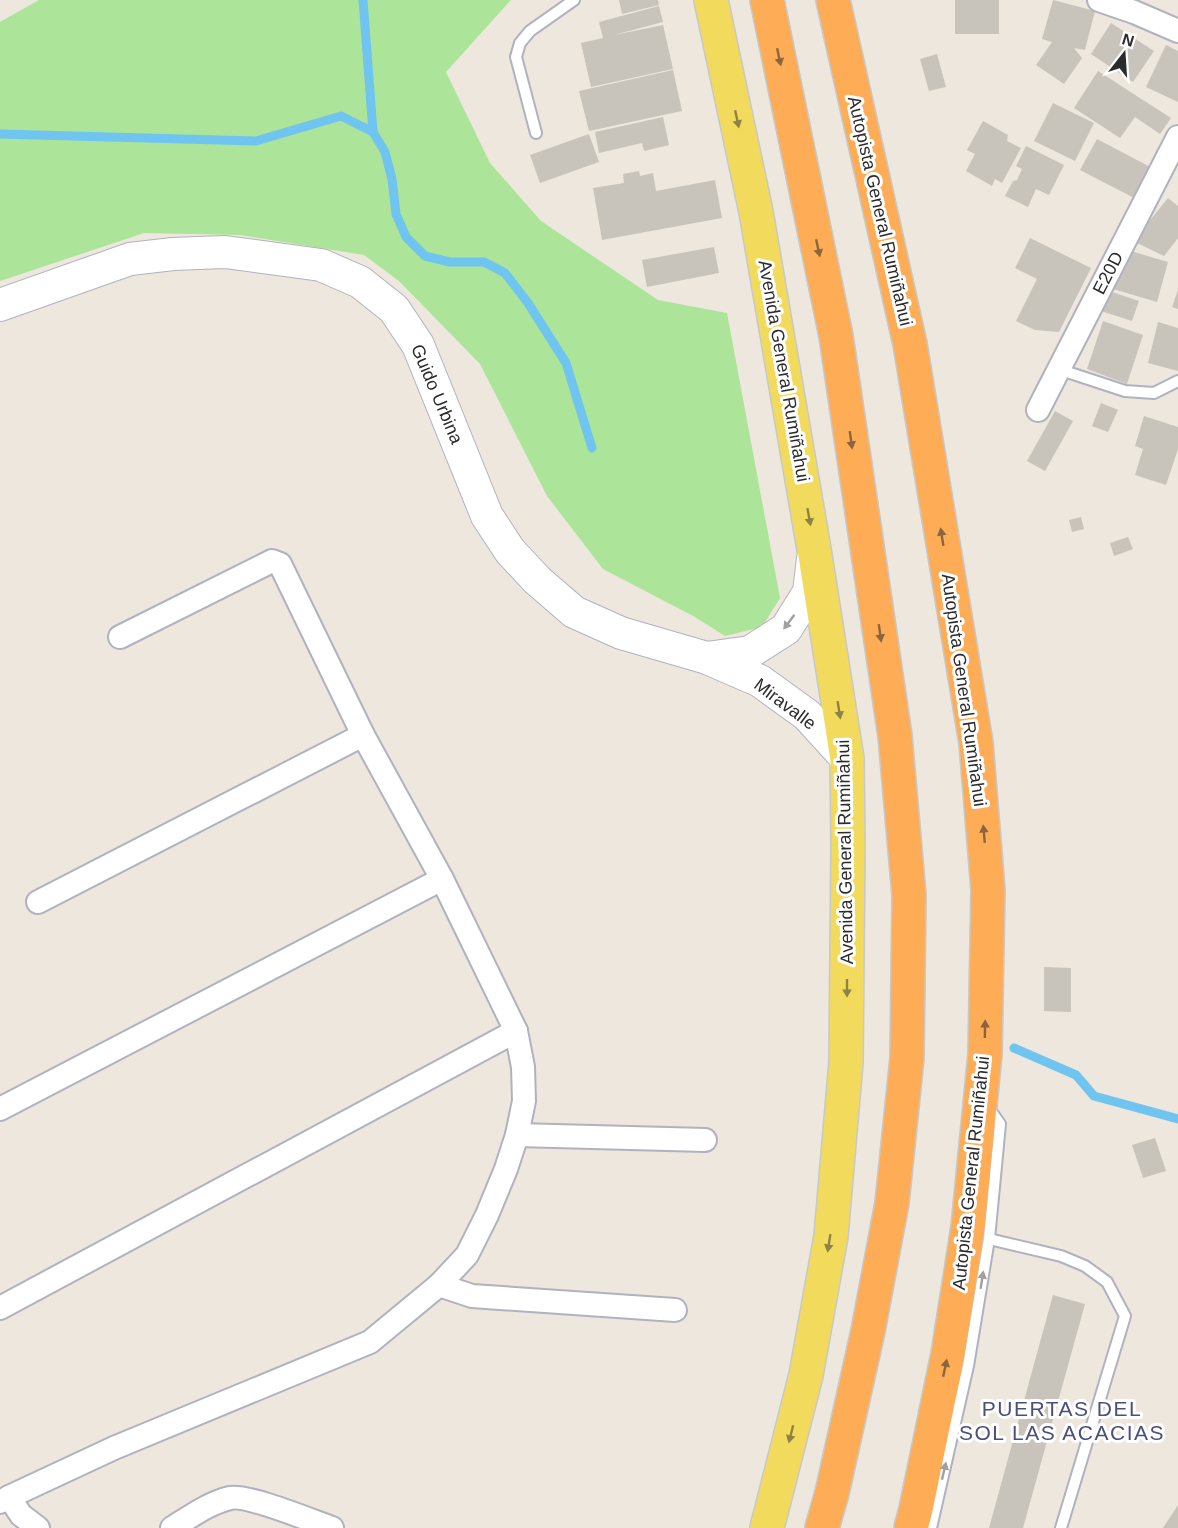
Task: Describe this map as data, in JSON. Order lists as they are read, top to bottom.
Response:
{
  "streets": {
    "highway": ["Autopista General Rumiñahui"],
    "main road": ["Avenida General Rumiñahui"],
    "street": ["E20D", "Guido Urbina", "Miravalle"]
  },
  "crossings": [
    ["Avenida General Rumiñahui", "Miravalle"],
    ["Guido Urbina", "Miravalle"]
  ],
  "one_way": ["Avenida General Rumiñahui", "Miravalle"],
  "districts": ["PUERTAS DEL SOL LAS ACACIAS"],
  "north": "top"
}
